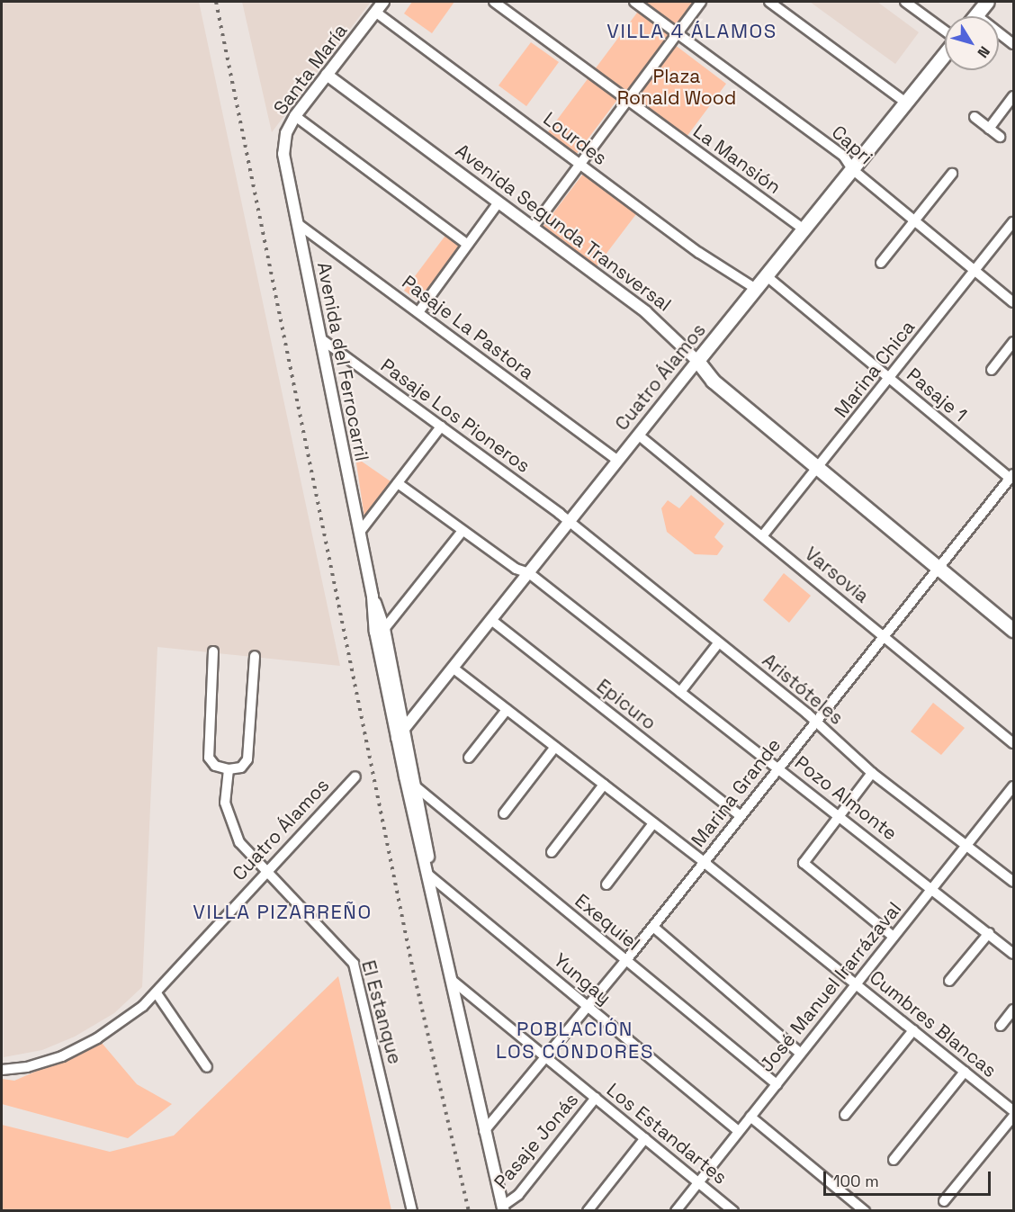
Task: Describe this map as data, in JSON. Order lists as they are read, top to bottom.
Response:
{
  "streets": {
    "main road": ["Avenida Segunda Transversal", "Cuatro Álamos"],
    "street": [
      "Santa María",
      "Lourdes",
      "Capri",
      "La Mansión",
      "Pasaje La Pastora",
      "Avenida del Ferrocarril",
      "Marina Chica",
      "Pasaje 1",
      "Pasaje Los Pioneros",
      "Varsovia",
      "Aristóteles",
      "Epicuro",
      "Marina Grande",
      "Pozo Almonte",
      "Exequiel",
      "Yungay",
      "José Manuel Irarrázaval",
      "El Estanque",
      "Cumbres Blancas",
      "Los Estandartes",
      "Pasaje Jonás"
    ]
  },
  "crossings": [
    ["Santa María", "Lourdes"],
    ["Santa María", "Avenida Segunda Transversal"],
    ["Santa María", "Avenida del Ferrocarril"],
    ["Lourdes", "Cuatro Álamos"],
    ["Capri", "Marina Chica"],
    ["Capri", "Cuatro Álamos"],
    ["La Mansión", "Cuatro Álamos"],
    ["Avenida Segunda Transversal", "Marina Chica"],
    ["Avenida Segunda Transversal", "Cuatro Álamos"],
    ["Avenida Segunda Transversal", "Marina Grande"],
    ["Pasaje La Pastora", "Avenida del Ferrocarril"],
    ["Pasaje La Pastora", "Cuatro Álamos"],
    ["Avenida del Ferrocarril", "Cuatro Álamos"],
    ["Avenida del Ferrocarril", "Pasaje Los Pioneros"],
    ["Avenida del Ferrocarril", "Marina Grande"],
    ["Avenida del Ferrocarril", "Exequiel"],
    ["Avenida del Ferrocarril", "Yungay"],
    ["Avenida del Ferrocarril", "Los Estandartes"],
    ["Avenida del Ferrocarril", "Pasaje Jonás"],
    ["Marina Chica", "Pasaje 1"],
    ["Marina Chica", "Varsovia"],
    ["Cuatro Álamos", "Pasaje 1"],
    ["Cuatro Álamos", "Pasaje Los Pioneros"],
    ["Cuatro Álamos", "Varsovia"],
    ["Cuatro Álamos", "Aristóteles"],
    ["Cuatro Álamos", "Epicuro"],
    ["Cuatro Álamos", "Pozo Almonte"],
    ["Cuatro Álamos", "El Estanque"],
    ["Cuatro Álamos", "Cumbres Blancas"],
    ["Pasaje 1", "Marina Grande"],
    ["Pasaje Los Pioneros", "Aristóteles"],
    ["Varsovia", "Marina Grande"],
    ["Aristóteles", "Marina Grande"],
    ["Aristóteles", "José Manuel Irarrázaval"],
    ["Epicuro", "Marina Grande"],
    ["Marina Grande", "Pozo Almonte"],
    ["Marina Grande", "Exequiel"],
    ["Marina Grande", "Yungay"],
    ["Marina Grande", "Cumbres Blancas"],
    ["Marina Grande", "Los Estandartes"],
    ["Pozo Almonte", "José Manuel Irarrázaval"],
    ["Exequiel", "José Manuel Irarrázaval"],
    ["Yungay", "José Manuel Irarrázaval"],
    ["José Manuel Irarrázaval", "Cumbres Blancas"],
    ["José Manuel Irarrázaval", "Los Estandartes"],
    ["Los Estandartes", "Pasaje Jonás"]
  ],
  "districts": ["VILLA 4 ÁLAMOS", "VILLA PIZARREÑO", "POBLACIÓN LOS CÓNDORES"],
  "parks": ["Plaza Ronald Wood"],
  "scale_bar": "100 m",
  "north": "bottom right"
}
